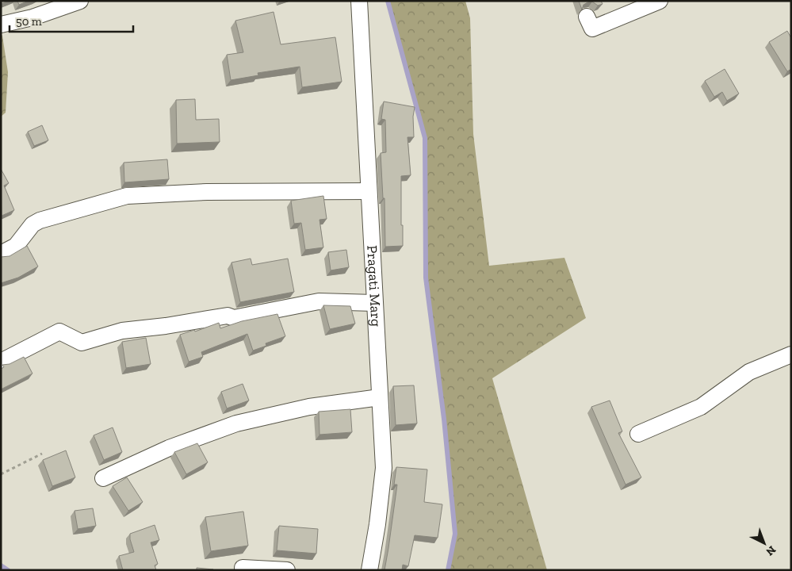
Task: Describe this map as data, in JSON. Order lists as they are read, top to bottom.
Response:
{
  "streets": {
    "street": ["Pragati Marg"]
  },
  "scale_bar": "50 m",
  "north": "bottom right"
}
